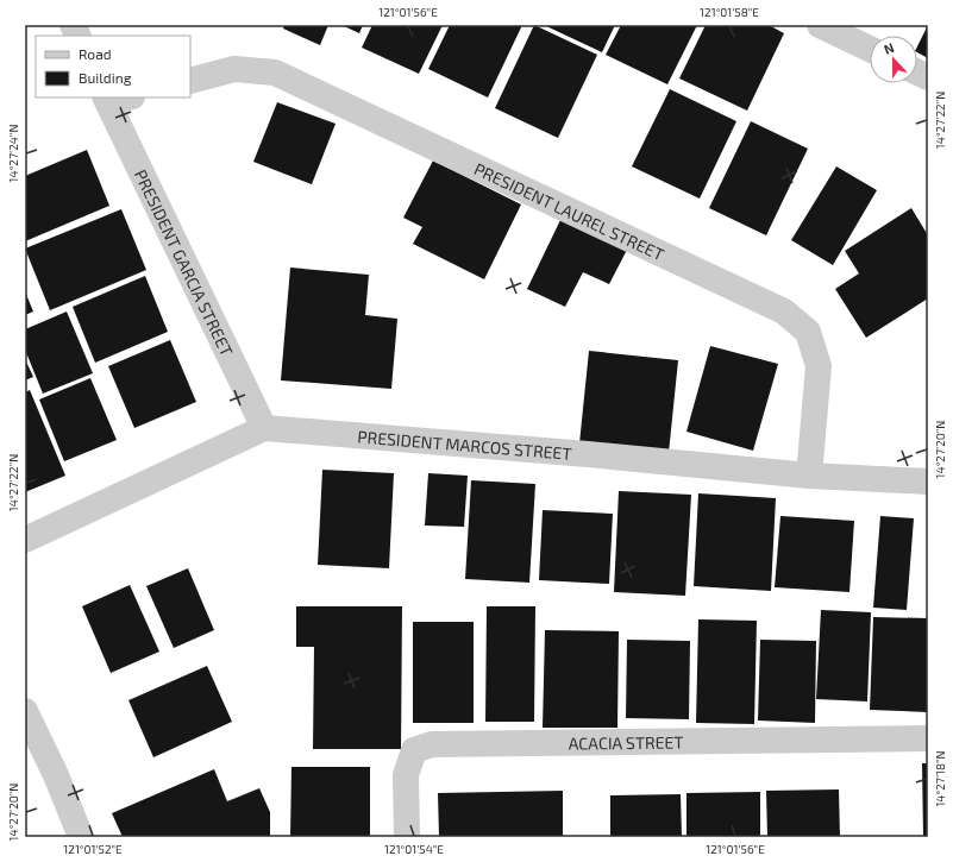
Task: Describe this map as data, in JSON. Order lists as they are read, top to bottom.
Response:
{
  "streets": {
    "street": [
      "PRESIDENT LAUREL STREET",
      "PRESIDENT GARCIA STREET",
      "PRESIDENT MARCOS STREET",
      "ACACIA STREET"
    ]
  },
  "crossings": [
    ["PRESIDENT LAUREL STREET", "PRESIDENT MARCOS STREET"],
    ["PRESIDENT GARCIA STREET", "PRESIDENT MARCOS STREET"]
  ],
  "legend": ["Road", "Building"],
  "north": "top",
  "coordinates": [
    "121°01'56\"E",
    "121°01'58\"E",
    "14°27'22\"N",
    "14°27'24\"N",
    "14°27'20\"N",
    "14°27'18\"N",
    "121°01'52\"E",
    "121°01'54\"E"
  ]
}
